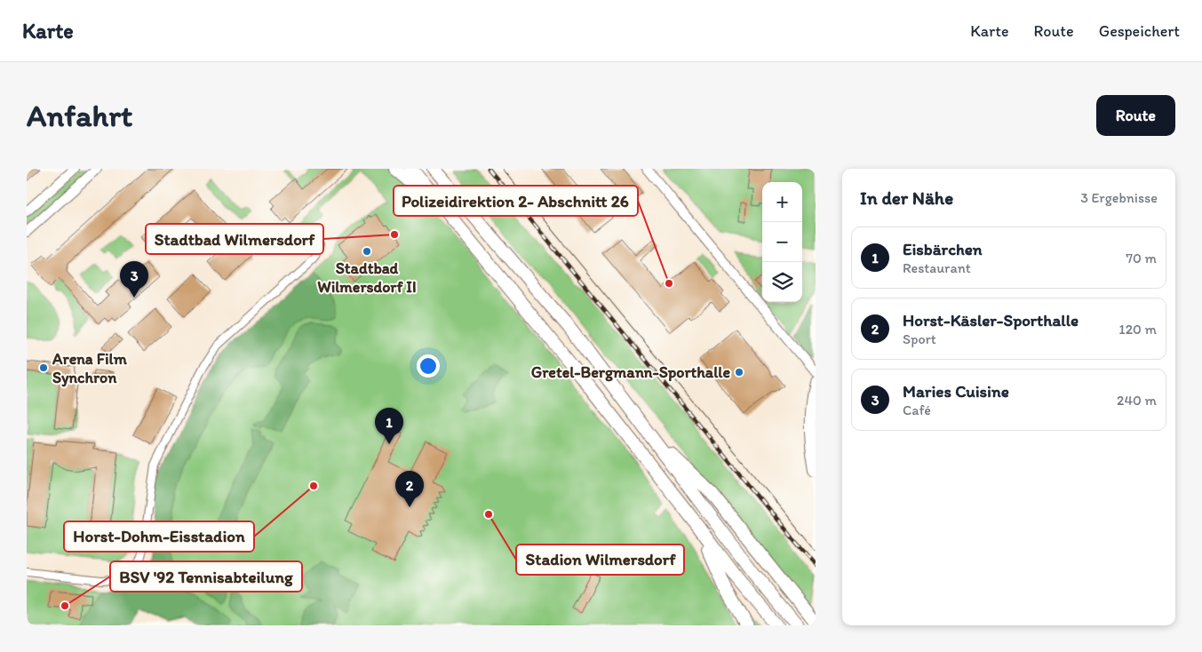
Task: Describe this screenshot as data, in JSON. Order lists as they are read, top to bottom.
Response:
{
  "places": [
    "Stadtbad Wilmersdorf",
    "Stadtbad Wilmersdorf II",
    "Polizeidirektion 2- Abschnitt 26",
    "Arena Film Synchron",
    "Gretel-Bergmann-Sporthalle",
    "Horst-Dohm-Eisstadion",
    "Stadion Wilmersdorf",
    "BSV '92 Tennisabteilung"
  ],
  "page": {
    "header": "Karte",
    "nav": ["Karte", "Route", "Gespeichert"],
    "buttons": "Route",
    "title": "Anfahrt",
    "heading": ["In der Nähe", "3 Ergebnisse"],
    "map_buttons": ["+", "−"],
    "list": [
      {
        "mark": "1",
        "name": "Eisbärchen",
        "note": "Restaurant",
        "value": "70 m"
      },
      {
        "mark": "2",
        "name": "Horst-Käsler-Sporthalle",
        "note": "Sport",
        "value": "120 m"
      },
      {
        "mark": "3",
        "name": "Maries Cuisine",
        "note": "Café",
        "value": "240 m"
      }
    ],
    "pins": ["3", "1", "2"]
  }
}
